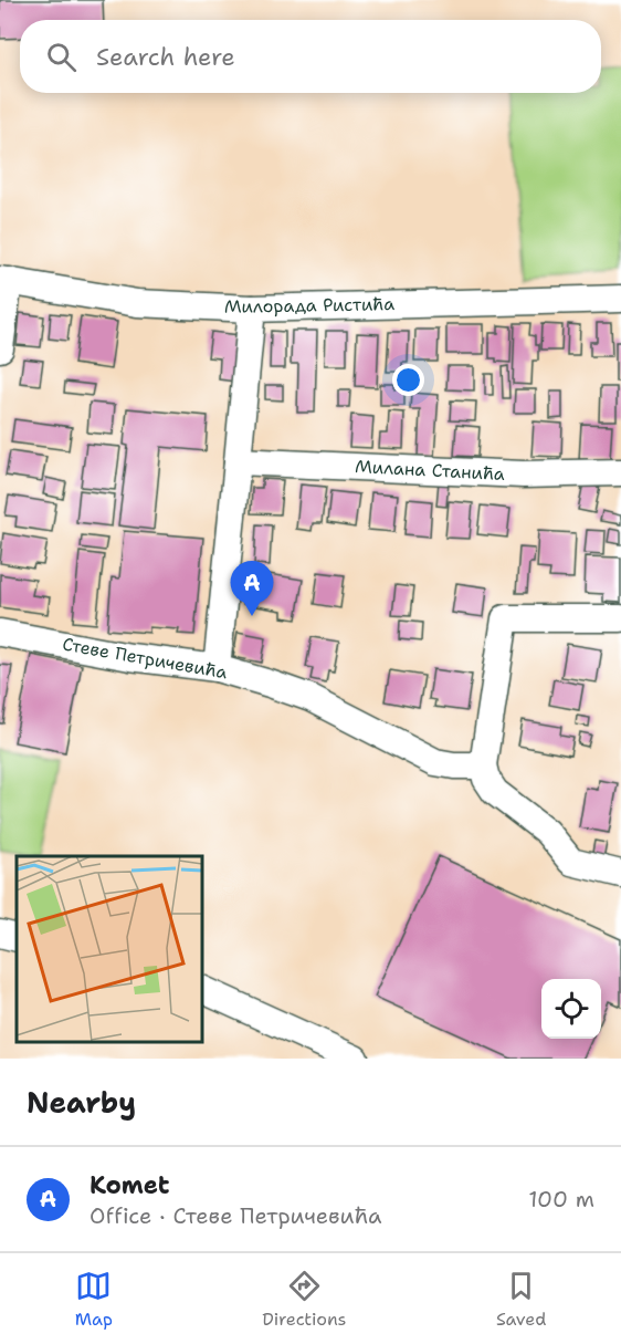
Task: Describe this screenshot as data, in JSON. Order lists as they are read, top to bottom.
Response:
{
  "streets": {
    "street": ["Милорада Ристића", "Милана Станића", "Стеве Петричевића"]
  },
  "page": {
    "search": "Search here",
    "pins": "A",
    "heading": "Nearby",
    "list": [
      {
        "mark": "A",
        "name": "Komet",
        "note": "Office · Стеве Петричевића",
        "value": "100 m"
      }
    ],
    "nav": ["Map", "Directions", "Saved"]
  }
}
